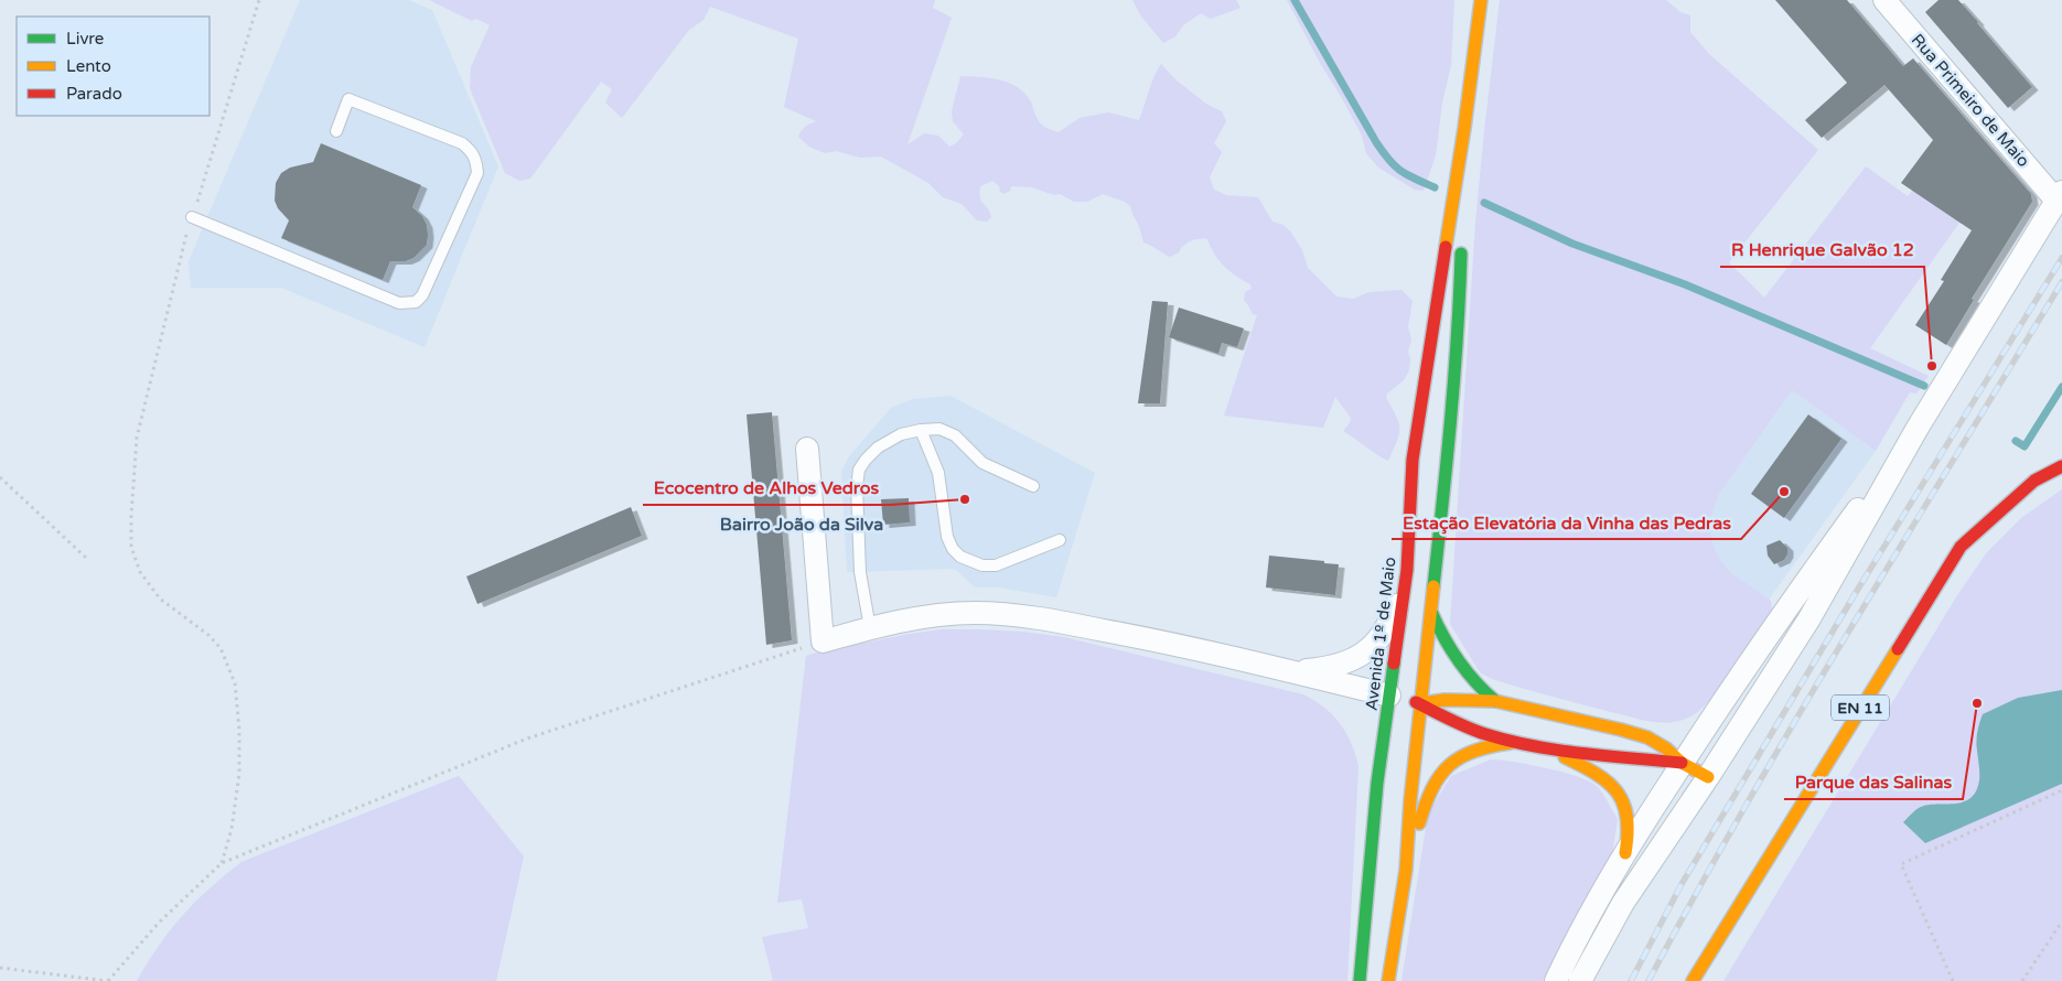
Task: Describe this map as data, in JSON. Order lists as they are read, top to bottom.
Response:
{
  "streets": {
    "main road": ["Avenida 1º de Maio", "EN 11"],
    "street": ["Rua Primeiro de Maio"]
  },
  "districts": ["Bairro João da Silva"],
  "places": [
    "R Henrique Galvão 12",
    "Estação Elevatória da Vinha das Pedras",
    "Ecocentro de Alhos Vedros",
    "Parque das Salinas"
  ],
  "legend": ["Livre", "Lento", "Parado"]
}
